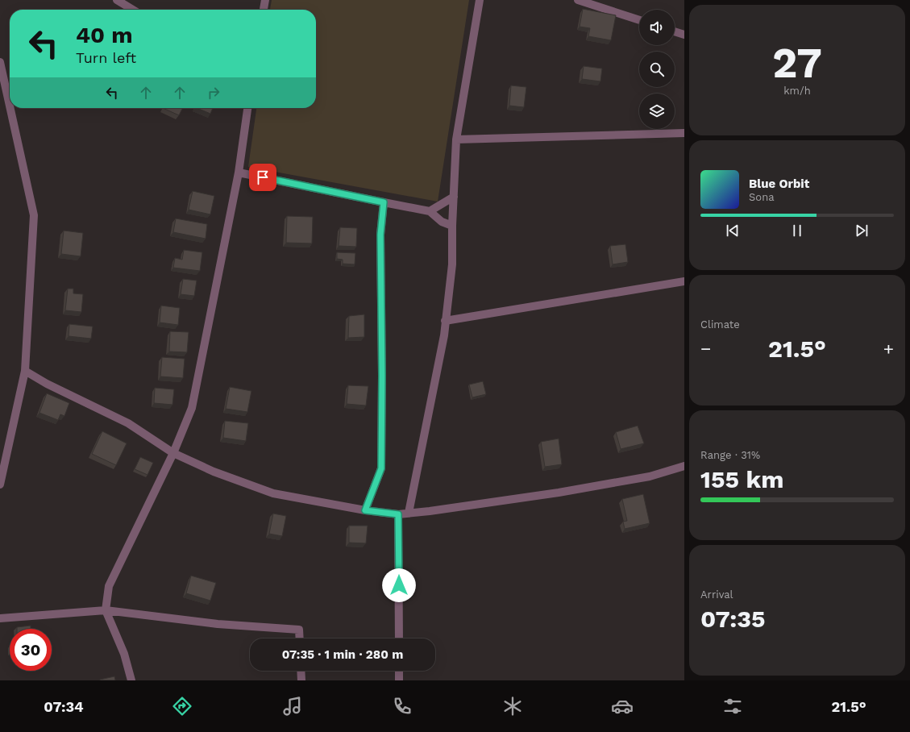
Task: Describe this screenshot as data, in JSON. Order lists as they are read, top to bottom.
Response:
{
  "page": {
    "tile": [
      ["27", "km/h"],
      "Climate",
      ["Range · 31%", "155 km"],
      ["Arrival", "07:35"]
    ],
    "turn": ["40 m", "Turn left"],
    "song": ["Blue Orbit", "Sona"],
    "heat": ["−", "21.5°", "+"],
    "limit": "30",
    "trip": "07:35 · 1 min · 280 m",
    "tabs": ["07:34", "21.5°"]
  }
}
